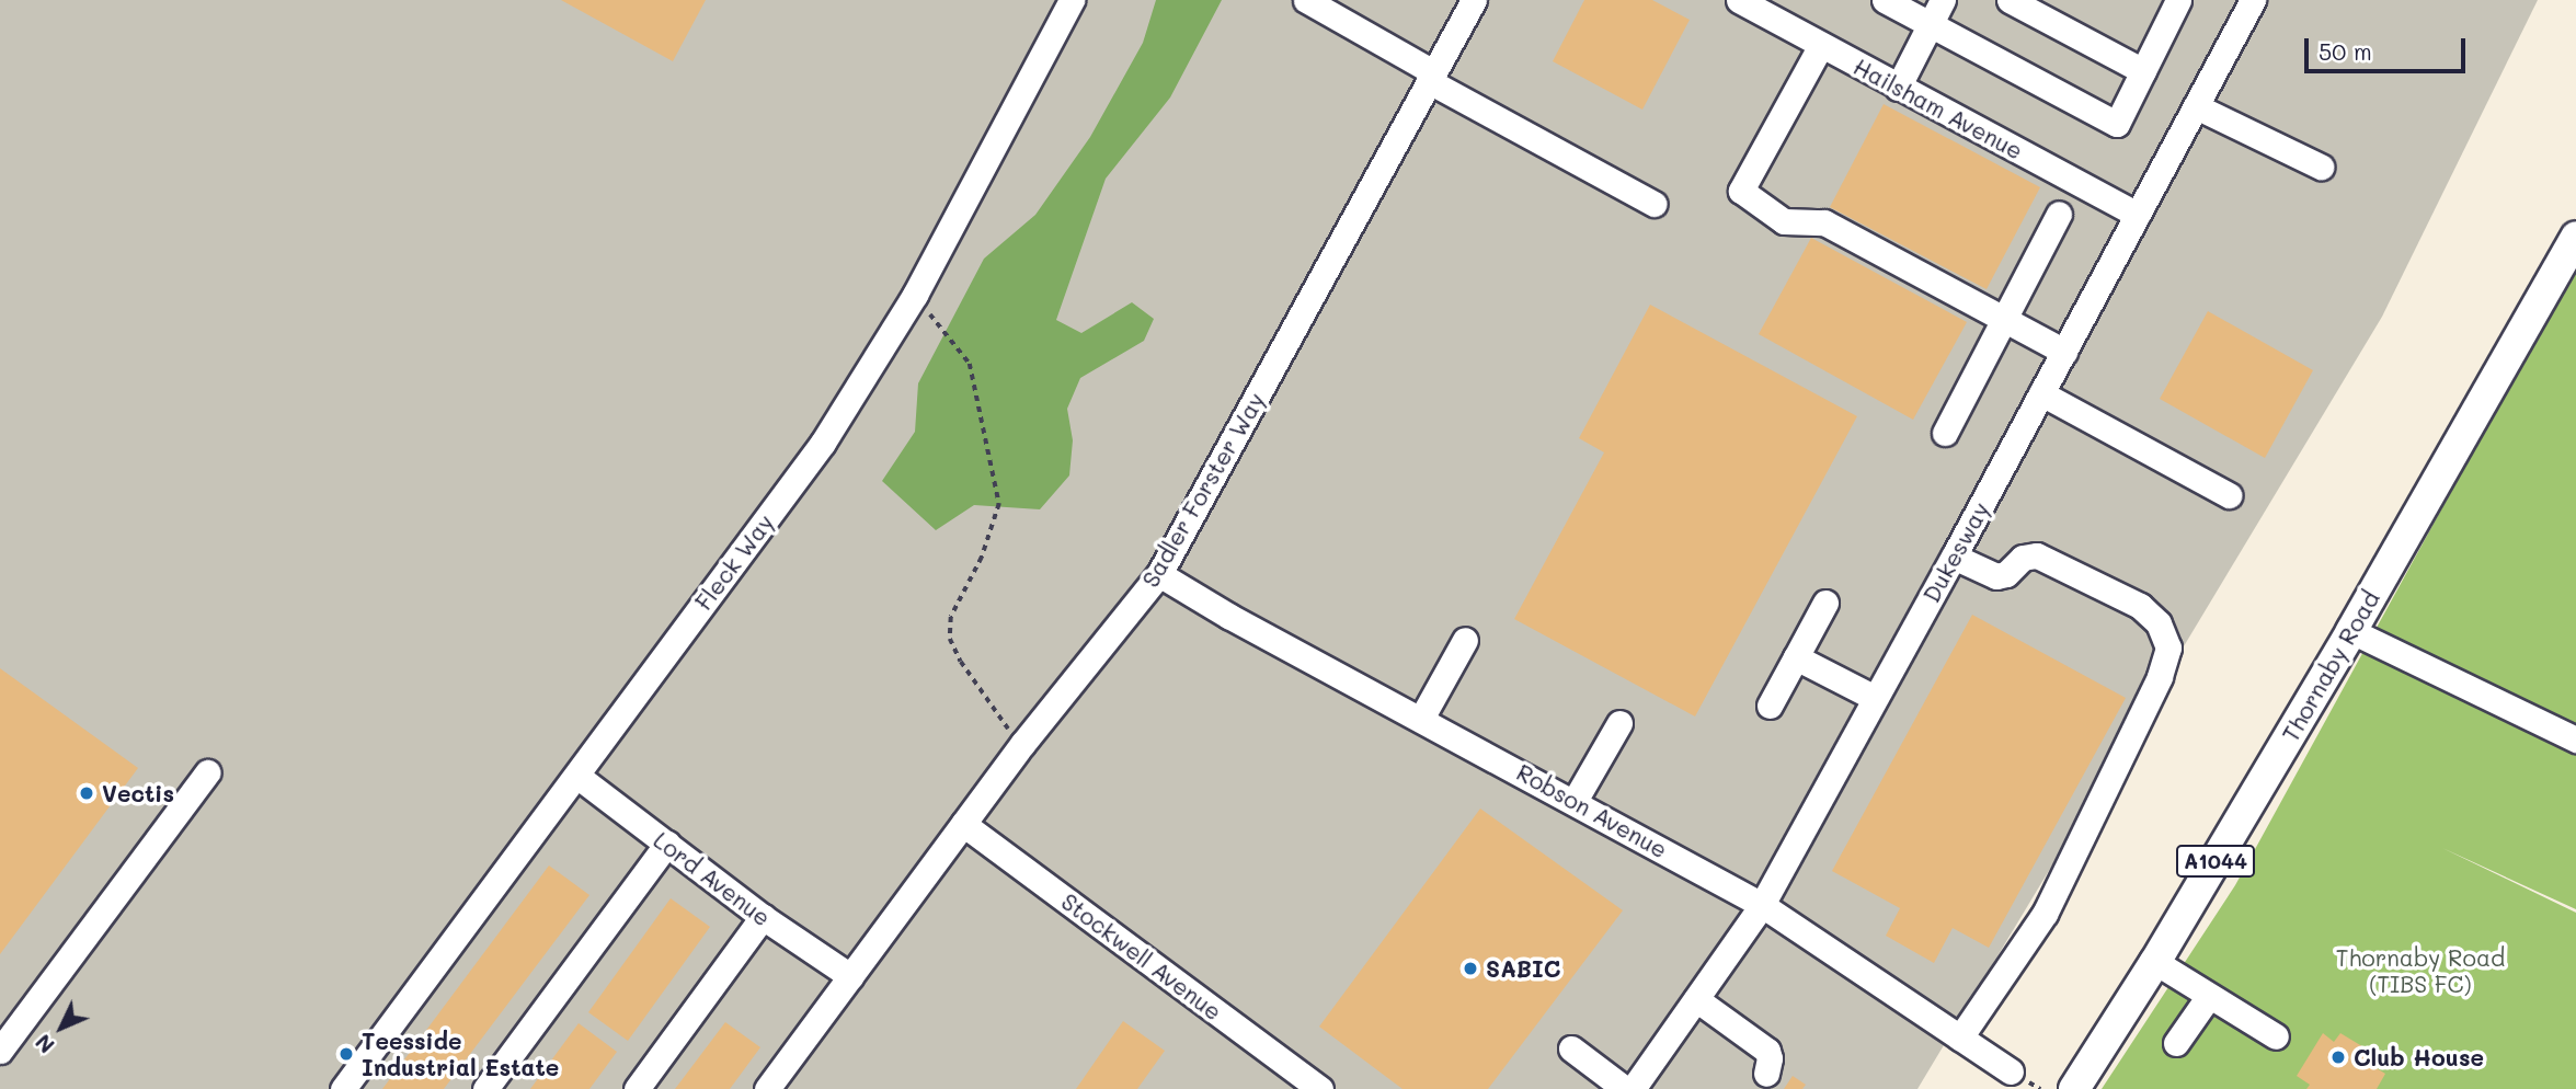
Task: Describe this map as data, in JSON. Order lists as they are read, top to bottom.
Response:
{
  "streets": {
    "main road": ["Thornaby Road", "A1044"],
    "street": [
      "Hailsham Avenue",
      "Sadler Forster Way",
      "Dukesway",
      "Fleck Way",
      "Robson Avenue",
      "Lord Avenue",
      "Stockwell Avenue"
    ]
  },
  "crossings": [
    ["Hailsham Avenue", "Dukesway"],
    ["Sadler Forster Way", "Robson Avenue"],
    ["Sadler Forster Way", "Lord Avenue"],
    ["Sadler Forster Way", "Stockwell Avenue"],
    ["Dukesway", "Robson Avenue"],
    ["Fleck Way", "Lord Avenue"]
  ],
  "parks": ["Thornaby Road (TIBS FC)"],
  "places": [
    "Vectis",
    "SABIC",
    "Teesside Industrial Estate",
    "Club House"
  ],
  "scale_bar": "50 m",
  "north": "bottom left"
}
